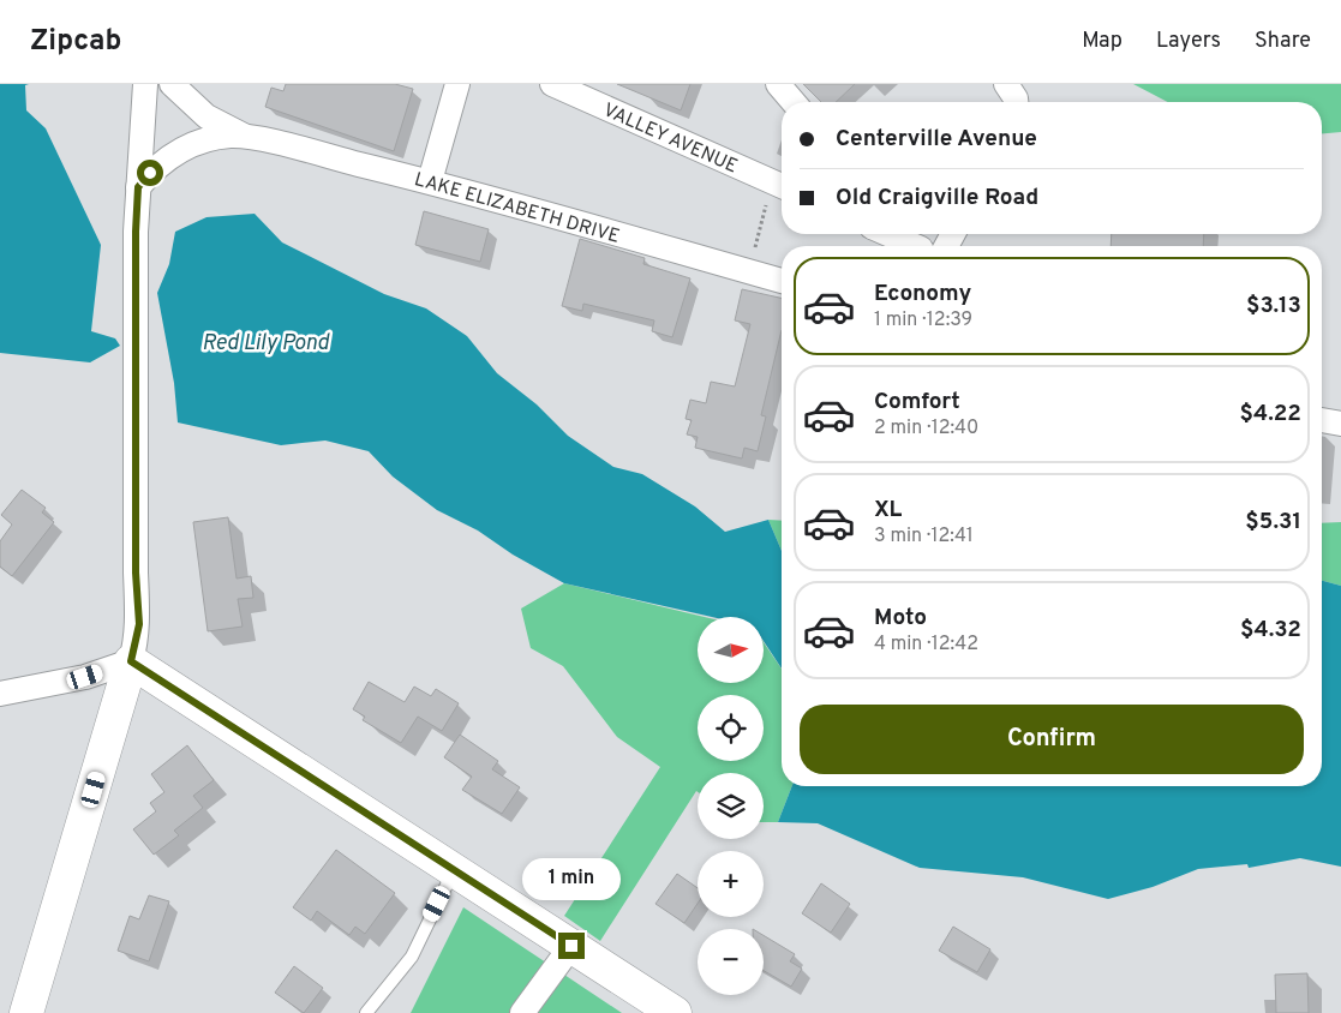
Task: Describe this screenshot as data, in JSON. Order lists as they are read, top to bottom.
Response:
{
  "streets": {
    "street": ["VALLEY AVENUE", "LAKE ELIZABETH DRIVE"]
  },
  "water": ["Red Lily Pond"],
  "north": "right",
  "page": {
    "header": "Zipcab",
    "nav": ["Map", "Layers", "Share"],
    "banner": ["Centerville Avenue", "Old Craigville Road"],
    "list": [
      {
        "name": "Economy",
        "note": "1 min · 12:39",
        "value": "$3.13"
      },
      {
        "name": "Comfort",
        "note": "2 min · 12:40",
        "value": "$4.22"
      },
      {
        "name": "XL",
        "note": "3 min · 12:41",
        "value": "$5.31"
      },
      {
        "name": "Moto",
        "note": "4 min · 12:42",
        "value": "$4.32"
      }
    ],
    "map_buttons": ["+", "−"],
    "buttons": "Confirm",
    "bubble": "1 min"
  }
}
